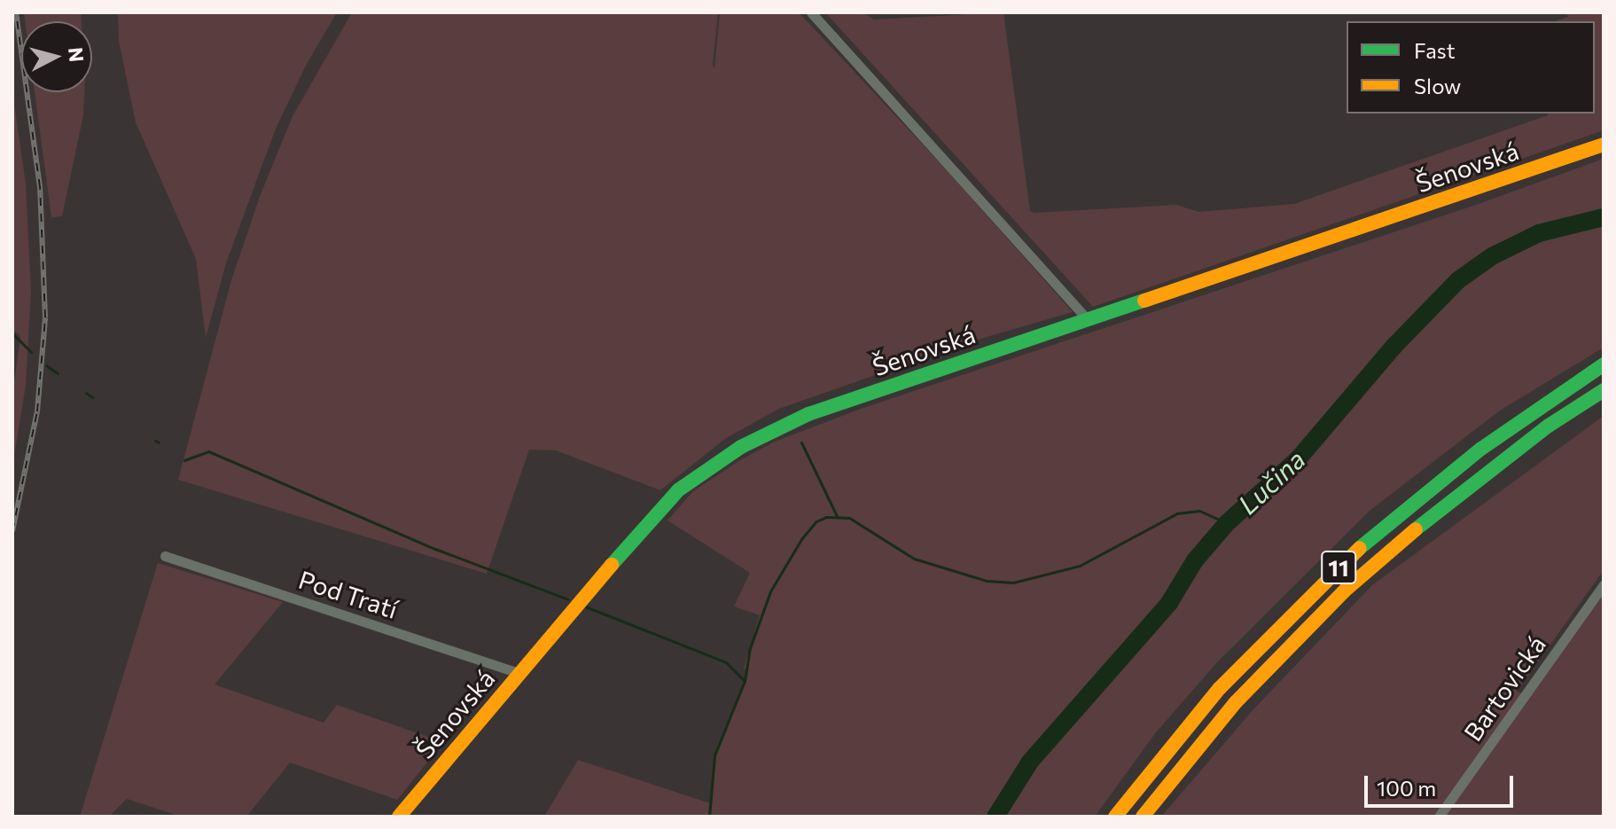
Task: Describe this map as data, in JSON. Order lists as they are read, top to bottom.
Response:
{
  "streets": {
    "main road": ["Šenovská", "11"],
    "street": ["Pod Tratí", "Bartovická"]
  },
  "crossings": [
    ["Šenovská", "Pod Tratí"]
  ],
  "water": ["Lučina"],
  "legend": ["Fast", "Slow"],
  "scale_bar": "100 m",
  "north": "right"
}
